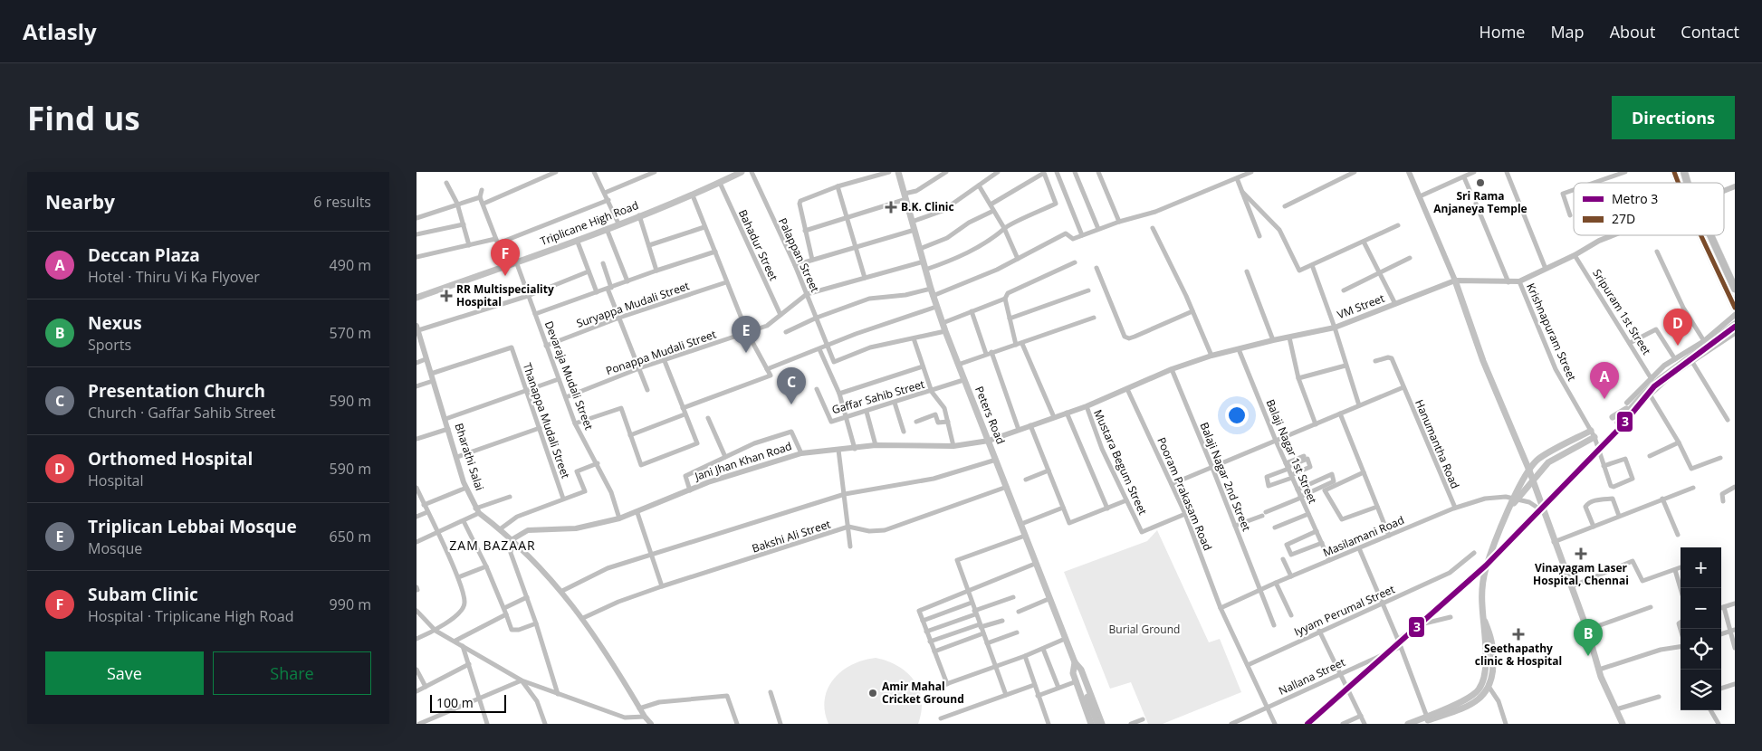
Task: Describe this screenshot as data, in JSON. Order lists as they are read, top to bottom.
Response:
{
  "streets": {
    "main road": ["Triplicane High Road", "Peters Road"],
    "street": [
      "Bahadur Street",
      "Palappan Street",
      "Suryappa Mudali Street",
      "VM Street",
      "Sripuram 1st Street",
      "Krishnapuram Street",
      "Ponappa Mudali Street",
      "Devaraja Mudali Street",
      "Gaffar Sahib Street",
      "Thanappa Mudali Street",
      "Hanumantha Road",
      "Balaji Nagar 1st Street",
      "Bharathi Salai",
      "Jani Jhan Khan Road",
      "Mustara Begum Street",
      "Balaji Nagar 2nd Street",
      "Pooram Prakasam Road",
      "Bakshi Ali Street",
      "Masilamani Road",
      "Iyyam Perumal Street",
      "Nallana Street"
    ]
  },
  "crossings": [
    ["Triplicane High Road", "Bahadur Street"],
    ["Triplicane High Road", "Devaraja Mudali Street"],
    ["Bahadur Street", "Ponappa Mudali Street"],
    ["Palappan Street", "Ponappa Mudali Street"],
    ["Suryappa Mudali Street", "Devaraja Mudali Street"],
    ["VM Street", "Sripuram 1st Street"],
    ["VM Street", "Krishnapuram Street"],
    ["VM Street", "Peters Road"],
    ["VM Street", "Balaji Nagar 1st Street"],
    ["VM Street", "Jani Jhan Khan Road"],
    ["VM Street", "Mustara Begum Street"],
    ["VM Street", "Balaji Nagar 2nd Street"],
    ["VM Street", "Pooram Prakasam Road"],
    ["Ponappa Mudali Street", "Devaraja Mudali Street"],
    ["Devaraja Mudali Street", "Jani Jhan Khan Road"],
    ["Gaffar Sahib Street", "Peters Road"],
    ["Peters Road", "Jani Jhan Khan Road"],
    ["Peters Road", "Bakshi Ali Street"],
    ["Thanappa Mudali Street", "Bharathi Salai"],
    ["Hanumantha Road", "Masilamani Road"],
    ["Balaji Nagar 1st Street", "Masilamani Road"],
    ["Bharathi Salai", "Jani Jhan Khan Road"],
    ["Bharathi Salai", "Bakshi Ali Street"],
    ["Mustara Begum Street", "Pooram Prakasam Road"],
    ["Balaji Nagar 2nd Street", "Masilamani Road"],
    ["Pooram Prakasam Road", "Masilamani Road"],
    ["Pooram Prakasam Road", "Iyyam Perumal Street"],
    ["Pooram Prakasam Road", "Nallana Street"]
  ],
  "districts": ["ZAM BAZAAR"],
  "parks": ["Burial Ground"],
  "places": {
    "other": ["Sri Rama Anjaneya Temple", "Amir Mahal Cricket Ground"],
    "health": [
      "B.K. Clinic",
      "RR Multispeciality Hospital",
      "Vinayagam Laser Hospital, Chennai",
      "Seethapathy clinic & Hospital"
    ]
  },
  "lines": ["transit line 27D", "metro line 3"],
  "legend": ["Metro 3", "27D"],
  "scale_bar": "100 m",
  "page": {
    "header": "Atlasly",
    "nav": [
      "Home",
      "Map",
      "About",
      "Contact"
    ],
    "buttons": [
      "Directions",
      ["Save", "Share"]
    ],
    "title": "Find us",
    "heading": ["Nearby", "6 results"],
    "list": [
      {
        "mark": "A",
        "name": "Deccan Plaza",
        "note": "Hotel · Thiru Vi Ka Flyover",
        "value": "490 m"
      },
      {
        "mark": "B",
        "name": "Nexus",
        "note": "Sports",
        "value": "570 m"
      },
      {
        "mark": "C",
        "name": "Presentation Church",
        "note": "Church · Gaffar Sahib Street",
        "value": "590 m"
      },
      {
        "mark": "D",
        "name": "Orthomed Hospital",
        "note": "Hospital",
        "value": "590 m"
      },
      {
        "mark": "E",
        "name": "Triplican Lebbai Mosque",
        "note": "Mosque",
        "value": "650 m"
      },
      {
        "mark": "F",
        "name": "Subam Clinic",
        "note": "Hospital · Triplicane High Road",
        "value": "990 m"
      }
    ],
    "pins": [
      "F",
      "D",
      "E",
      "A",
      "C",
      "B"
    ],
    "map_buttons": ["+", "−"],
    "scale": "100 m"
  }
}
